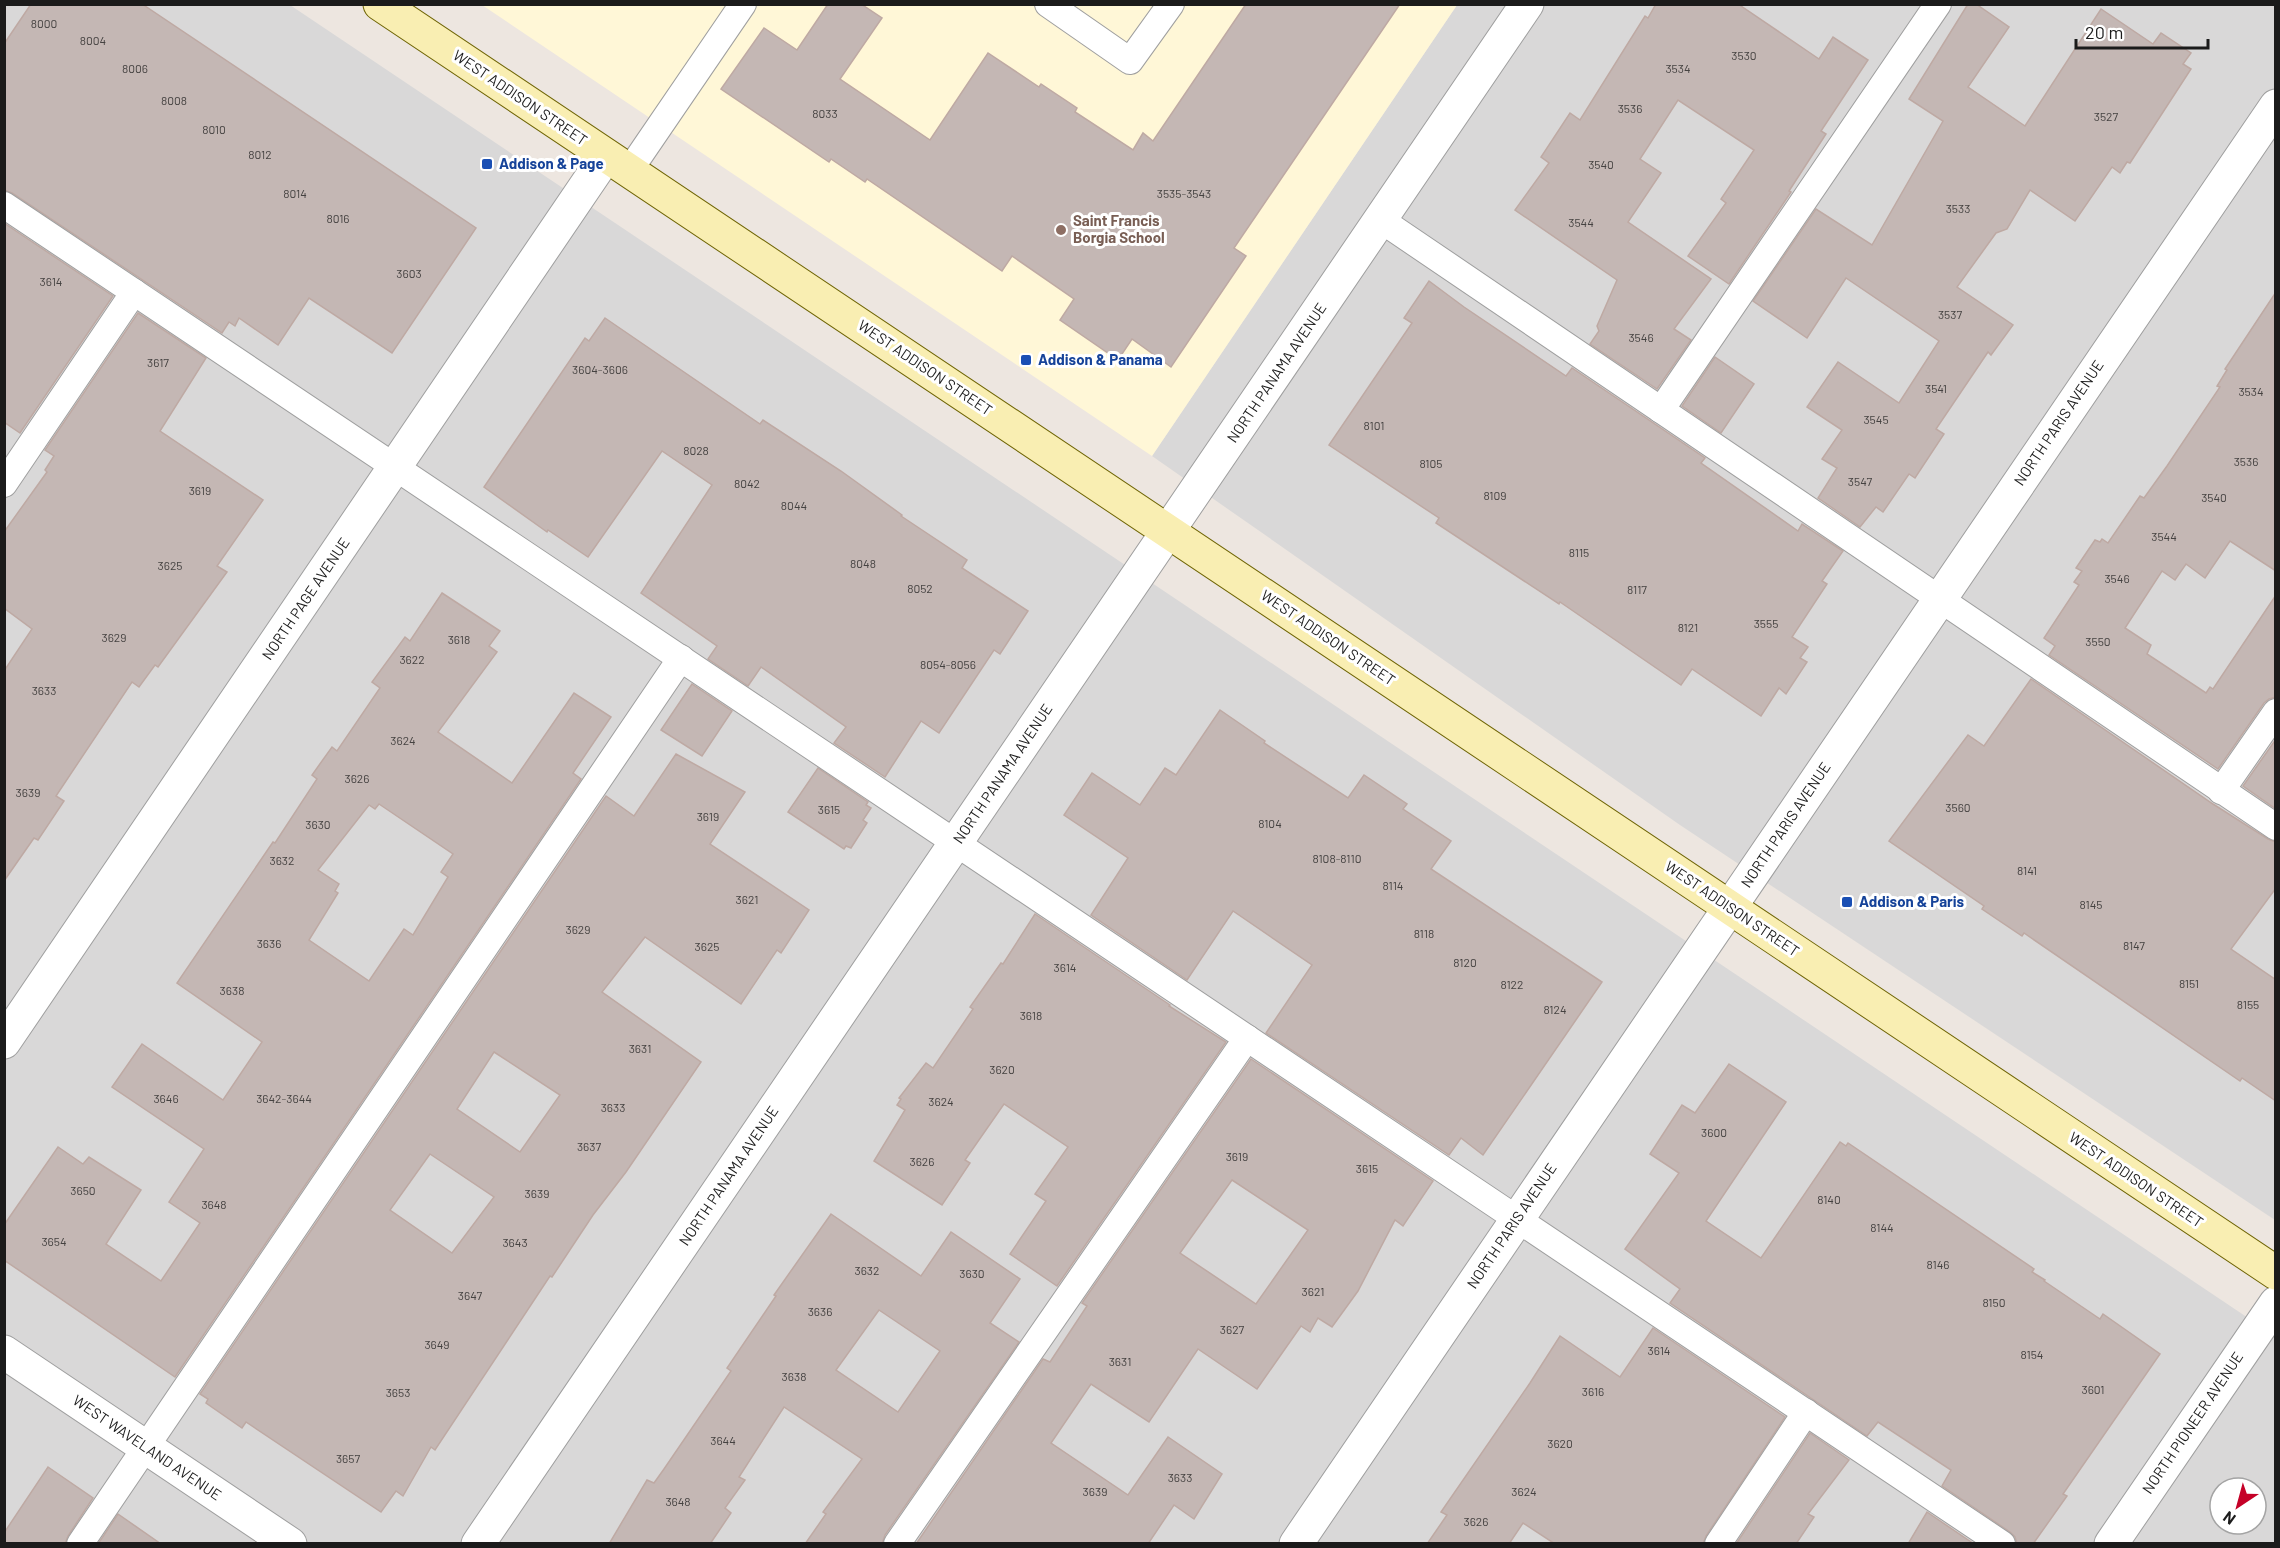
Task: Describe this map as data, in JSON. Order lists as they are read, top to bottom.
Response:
{
  "streets": {
    "street": [
      "WEST ADDISON STREET",
      "NORTH PANAMA AVENUE",
      "NORTH PARIS AVENUE",
      "NORTH PAGE AVENUE",
      "NORTH PIONEER AVENUE",
      "WEST WAVELAND AVENUE"
    ]
  },
  "crossings": [
    ["WEST ADDISON STREET", "NORTH PANAMA AVENUE"],
    ["WEST ADDISON STREET", "NORTH PARIS AVENUE"],
    ["WEST ADDISON STREET", "NORTH PAGE AVENUE"]
  ],
  "places": {
    "transit": ["Addison & Page", "Addison & Panama", "Addison & Paris"],
    "other": ["Saint Francis Borgia School"]
  },
  "house_numbers": [
    "8000",
    "8004",
    "3530",
    "8006",
    "3534",
    "8008",
    "3536",
    "8033",
    "3527",
    "8010",
    "8012",
    "3540",
    "8014",
    "3535-3543",
    "3533",
    "8016",
    "3544",
    "3603",
    "3614",
    "3537",
    "3546",
    "3617",
    "3604-3606",
    "3541",
    "3534",
    "3545",
    "8101",
    "8028",
    "3536",
    "8105",
    "3547",
    "8042",
    "3619",
    "8109",
    "3540",
    "8044",
    "3544",
    "8115",
    "8048",
    "3625",
    "3546",
    "8052",
    "8117",
    "3555",
    "8121",
    "3629",
    "3618",
    "3550",
    "3622",
    "8054-8056",
    "3633",
    "3624",
    "3626",
    "3639",
    "3560",
    "3615",
    "3619",
    "8104",
    "3630",
    "8108-8110",
    "3632",
    "8141",
    "8114",
    "3621",
    "8145",
    "3629",
    "8118",
    "3636",
    "8147",
    "3625",
    "8120",
    "3614",
    "8151",
    "8122",
    "3638",
    "8155",
    "8124",
    "3618",
    "3631",
    "3620",
    "3646",
    "3642-3644",
    "3624",
    "3633",
    "3600",
    "3637",
    "3619",
    "3626",
    "3615",
    "3650",
    "3639",
    "8140",
    "3648",
    "8144",
    "3654",
    "3643",
    "8146",
    "3632",
    "3630",
    "3621",
    "3647",
    "8150",
    "3636",
    "3627",
    "3649",
    "3614",
    "8154",
    "3631",
    "3638",
    "3601",
    "3616",
    "3653",
    "3644",
    "3620",
    "3657",
    "3633",
    "3639",
    "3624",
    "3648",
    "3626"
  ],
  "scale_bar": "20 m",
  "north": "bottom left"
}
